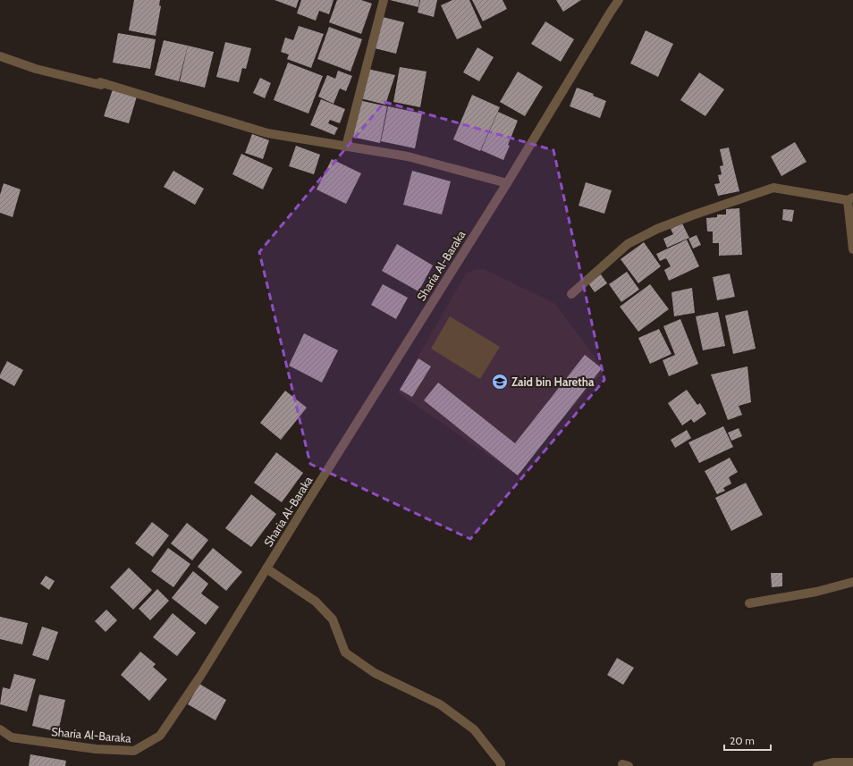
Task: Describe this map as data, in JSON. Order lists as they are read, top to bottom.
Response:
{
  "streets": {
    "street": ["Sharia Al-Baraka"]
  },
  "places": {
    "school or university": ["Zaid bin Haretha"]
  },
  "scale_bar": "20 m"
}
